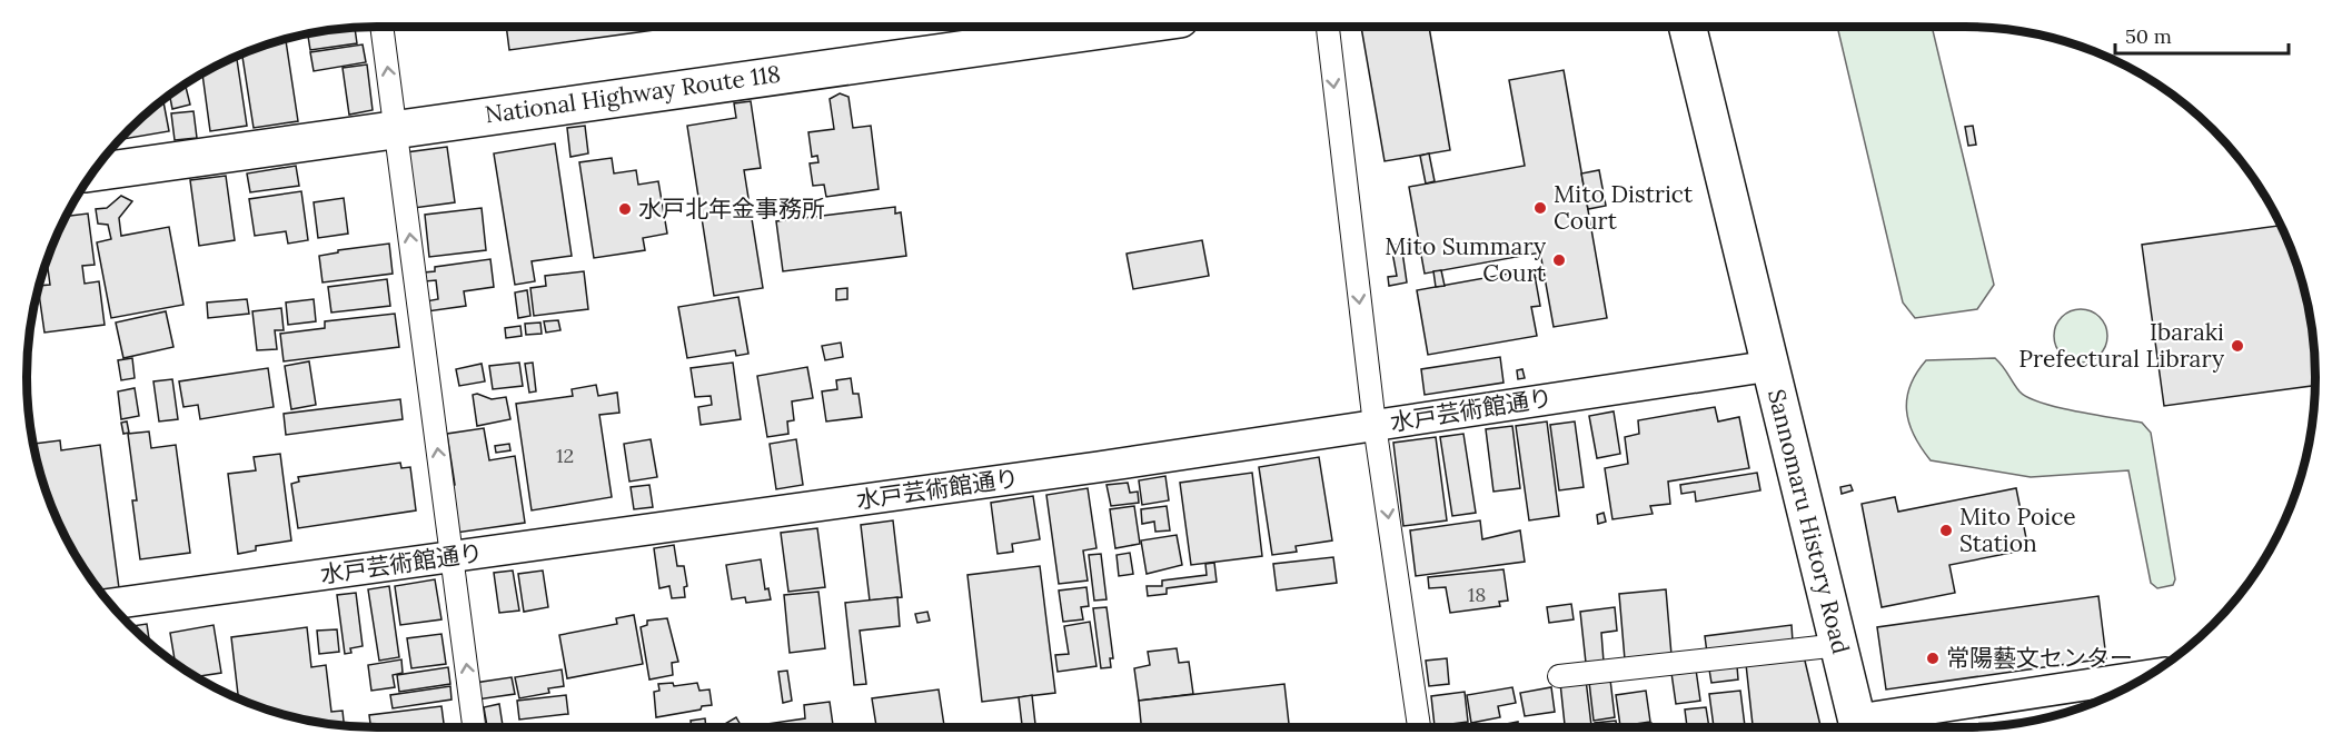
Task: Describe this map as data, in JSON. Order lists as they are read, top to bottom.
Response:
{
  "streets": {
    "highway": ["National Highway Route 118", "Sannomaru History Road"],
    "street": ["水戸芸術館通り"]
  },
  "crossings": [
    ["水戸芸術館通り", "Sannomaru History Road"]
  ],
  "places": [
    "Mito District Court",
    "水戸北年金事務所",
    "Mito Summary Court",
    "Ibaraki Prefectural Library",
    "Mito Poice Station",
    "常陽藝文センター"
  ],
  "house_numbers": ["12", "18"],
  "scale_bar": "50 m"
}
